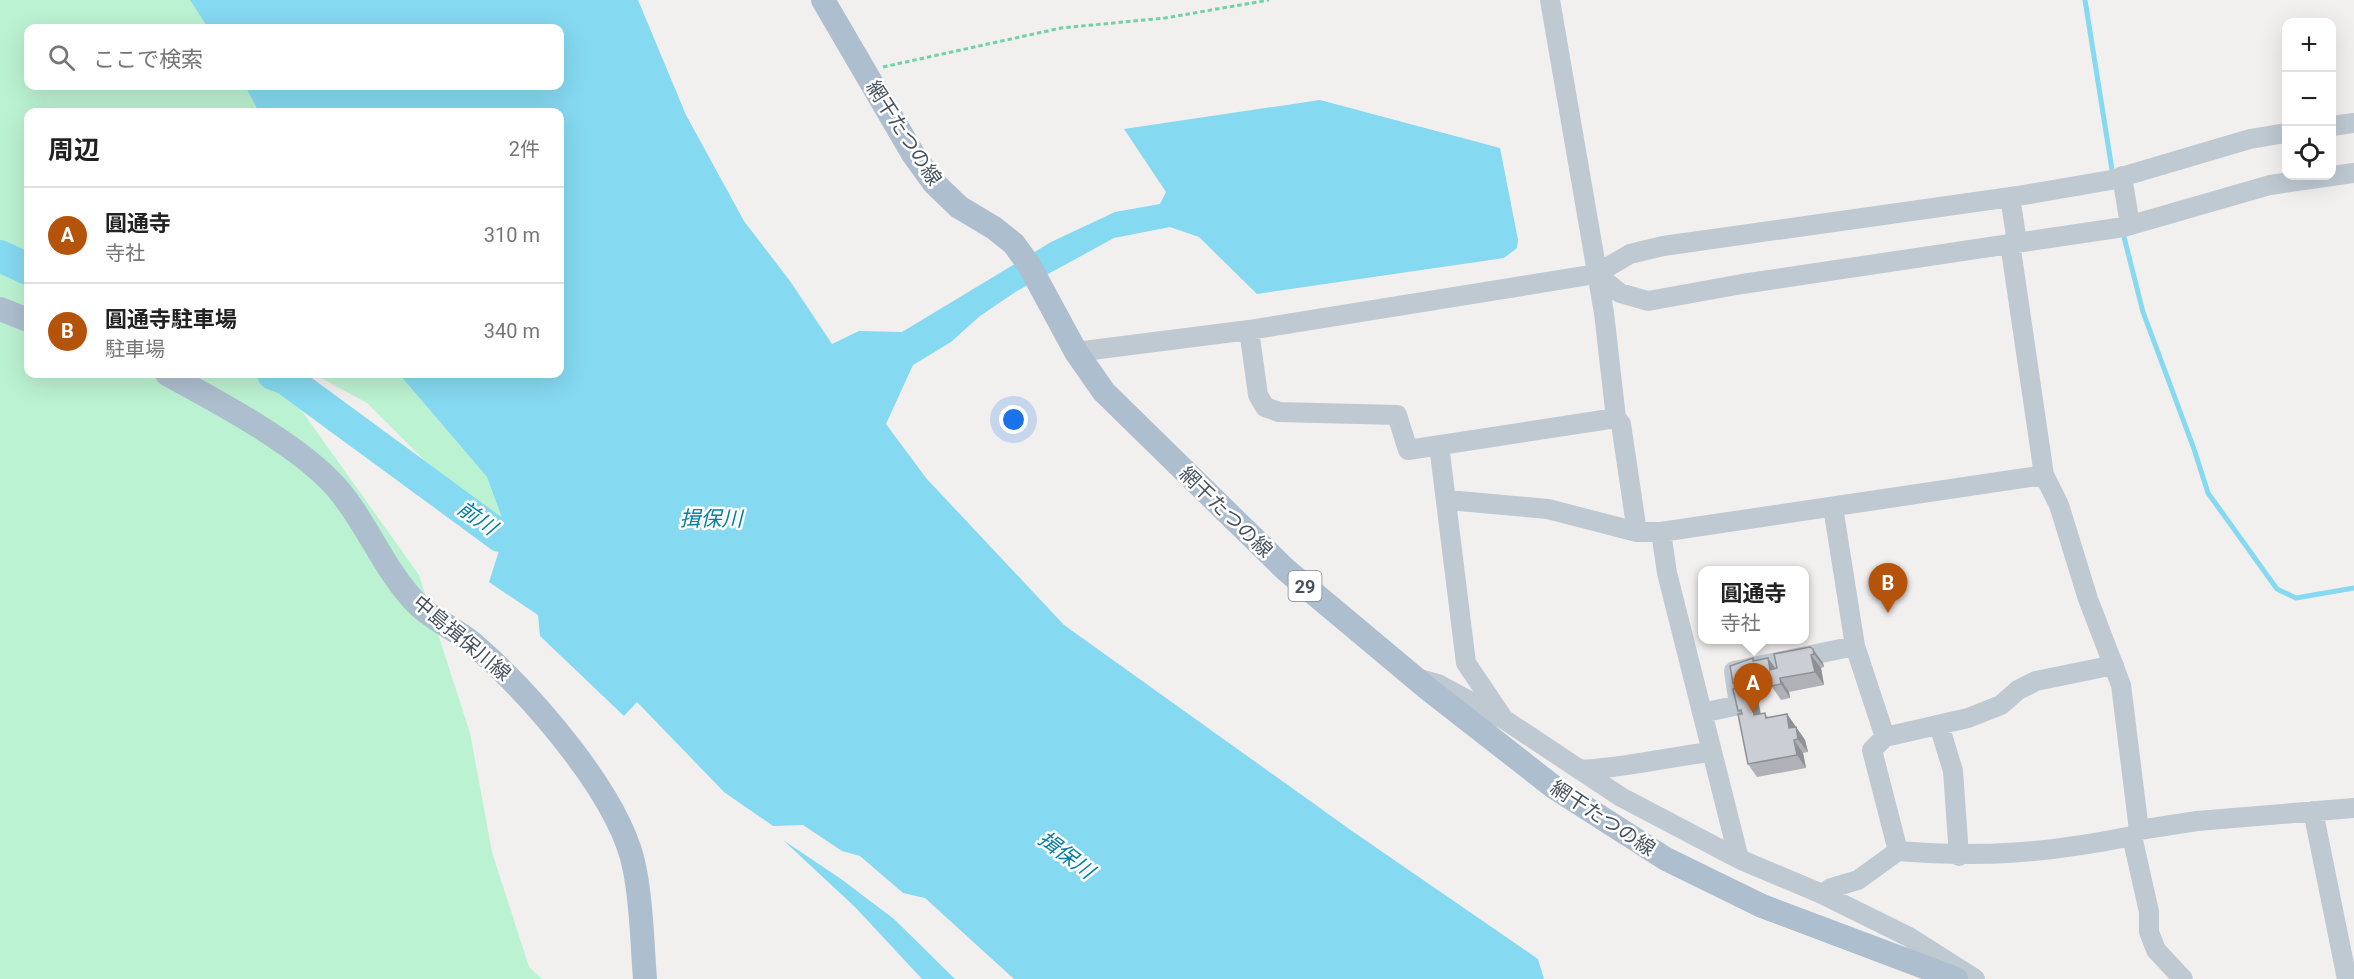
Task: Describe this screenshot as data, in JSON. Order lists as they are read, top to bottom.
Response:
{
  "streets": {
    "main road": ["網干たつの線", "29", "中島揖保川線"]
  },
  "water": ["前川", "揖保川"],
  "page": {
    "map_buttons": ["+", "−"],
    "search": "ここで検索",
    "heading": ["周辺", "2件"],
    "list": [
      {
        "mark": "A",
        "name": "圓通寺",
        "note": "寺社",
        "value": "310 m"
      },
      {
        "mark": "B",
        "name": "圓通寺駐車場",
        "note": "駐車場",
        "value": "340 m"
      }
    ],
    "pins": ["B", "A"],
    "popup": ["圓通寺", "寺社"]
  }
}
